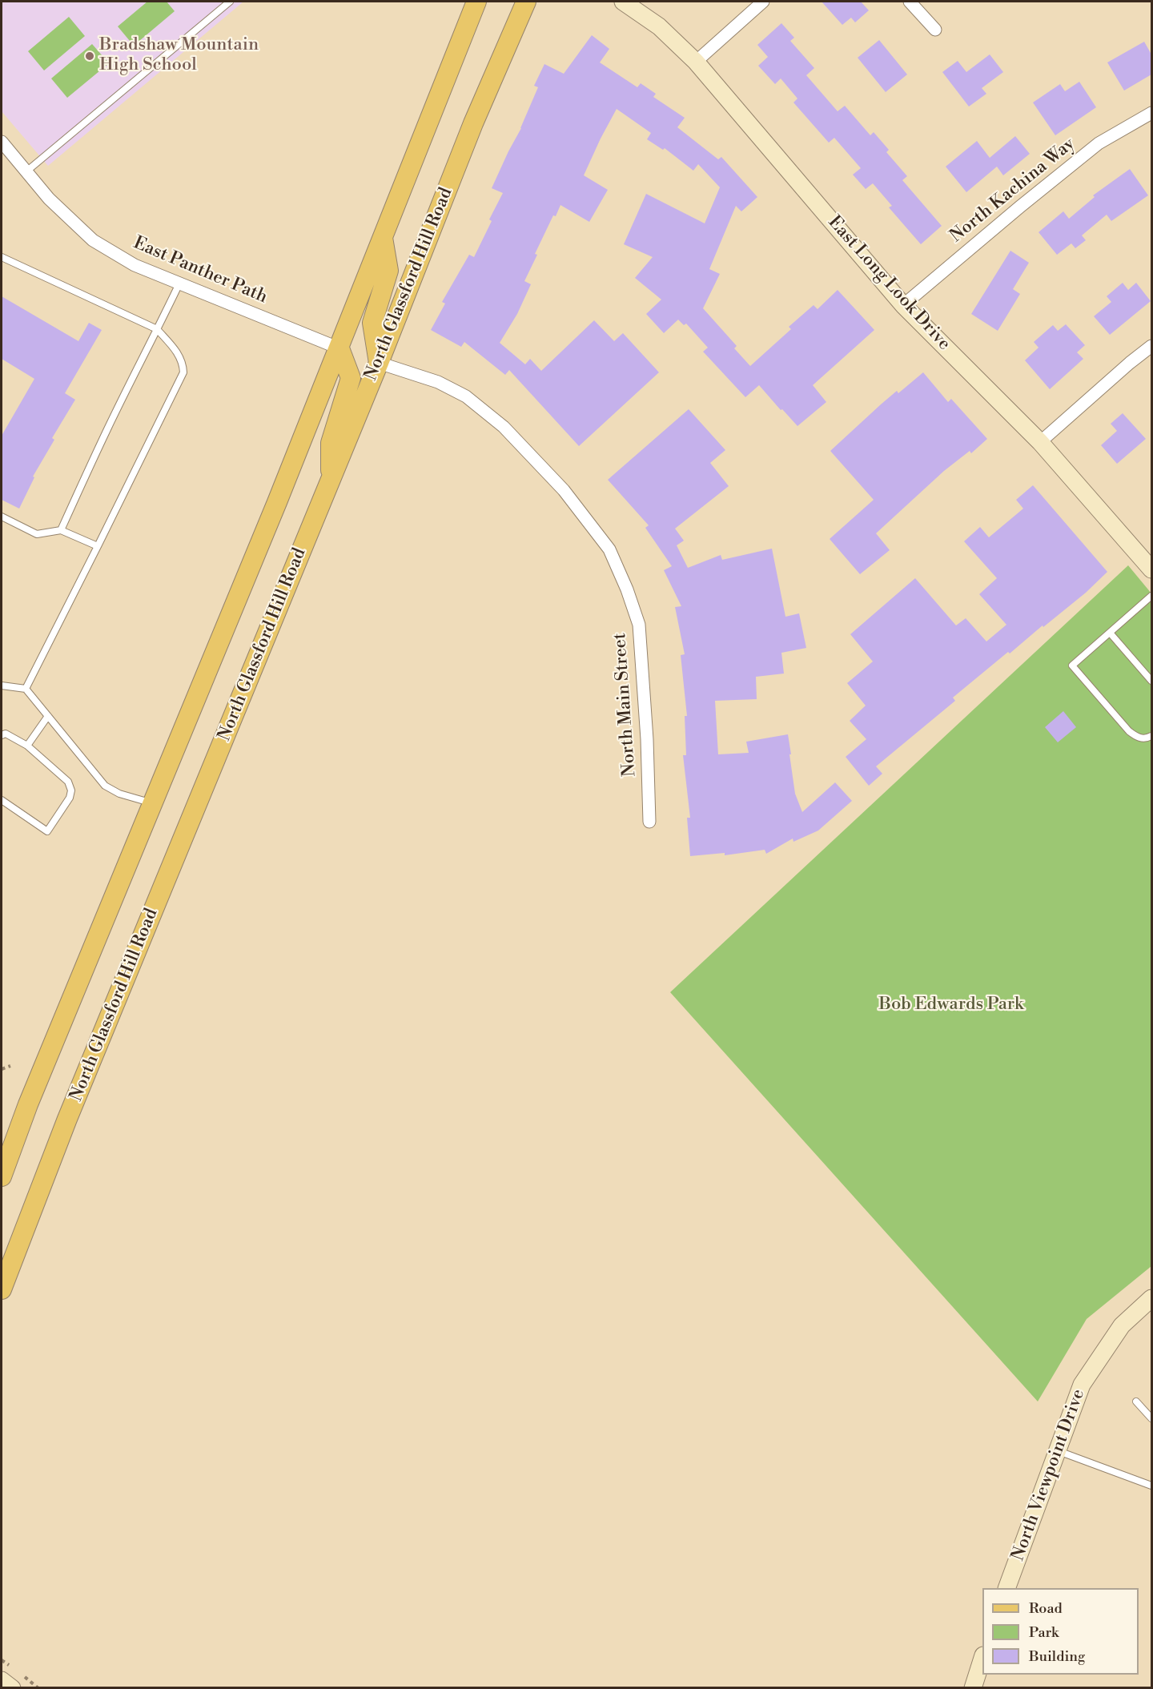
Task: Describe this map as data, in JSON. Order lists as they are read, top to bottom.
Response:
{
  "streets": {
    "main road": ["North Glassford Hill Road"],
    "street": [
      "North Kachina Way",
      "East Panther Path",
      "East Long Look Drive",
      "North Main Street",
      "North Viewpoint Drive"
    ]
  },
  "crossings": [
    ["North Kachina Way", "East Long Look Drive"],
    ["North Glassford Hill Road", "North Main Street"]
  ],
  "parks": ["Bob Edwards Park"],
  "places": ["Bradshaw Mountain High School"],
  "legend": ["Road", "Park", "Building"]
}
